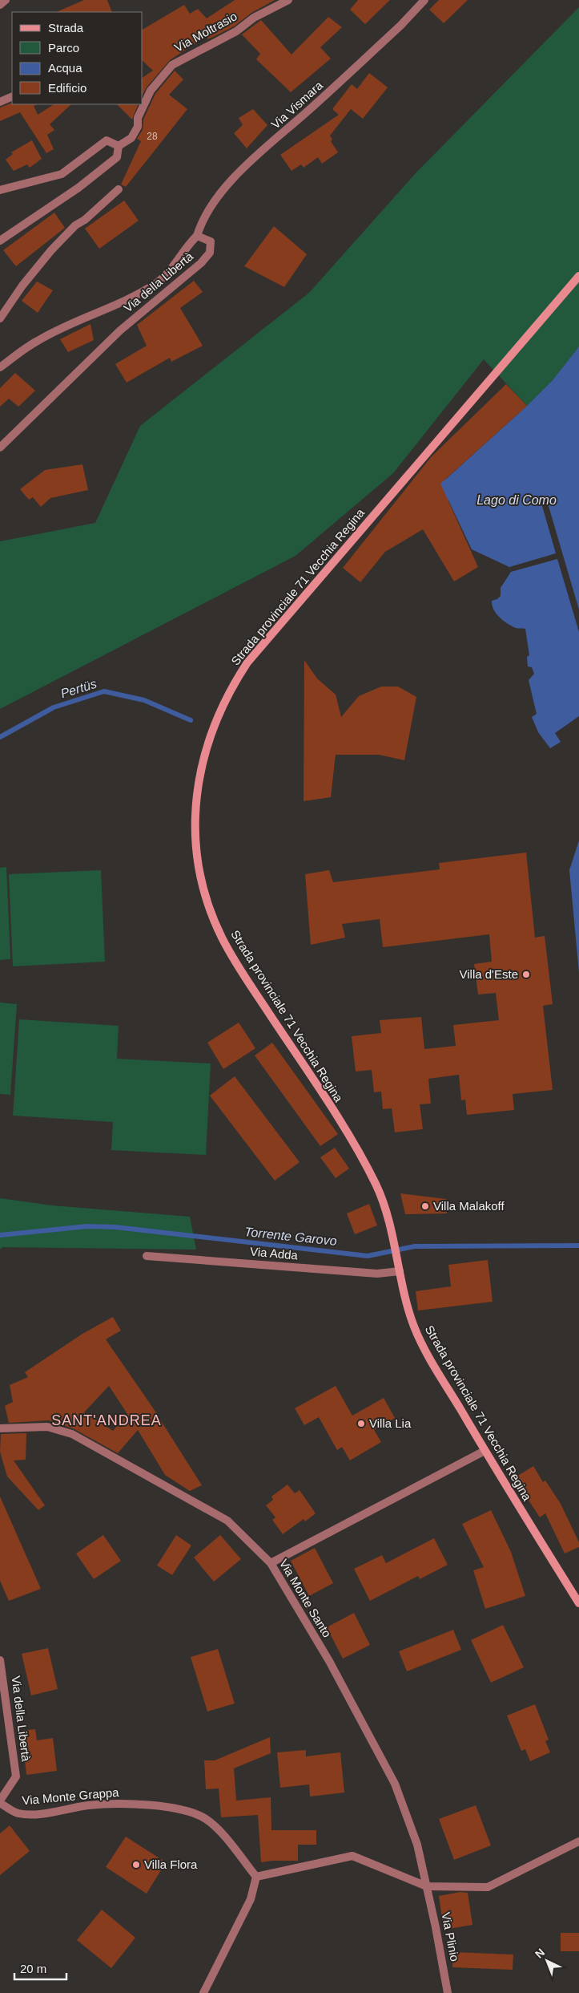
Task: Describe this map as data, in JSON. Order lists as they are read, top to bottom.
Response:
{
  "streets": {
    "street": [
      "Via Moltrasio",
      "Via Vismara",
      "Via della Libertà",
      "Strada provinciale 71 Vecchia Regina",
      "Via Adda",
      "Via Monte Santo",
      "Via Monte Grappa",
      "Via Plinio"
    ]
  },
  "crossings": [
    ["Via Vismara", "Via della Libertà"],
    ["Via della Libertà", "Via Monte Grappa"],
    ["Strada provinciale 71 Vecchia Regina", "Via Adda"],
    ["Via Monte Santo", "Via Plinio"]
  ],
  "districts": ["SANT'ANDREA"],
  "water": ["Lago di Como", "Pertüs", "Torrente Garovo"],
  "places": [
    "Villa d'Este",
    "Villa Malakoff",
    "Villa Lia",
    "Villa Flora"
  ],
  "house_numbers": ["28"],
  "legend": [
    "Strada",
    "Parco",
    "Acqua",
    "Edificio"
  ],
  "scale_bar": "20 m",
  "north": "top left"
}
